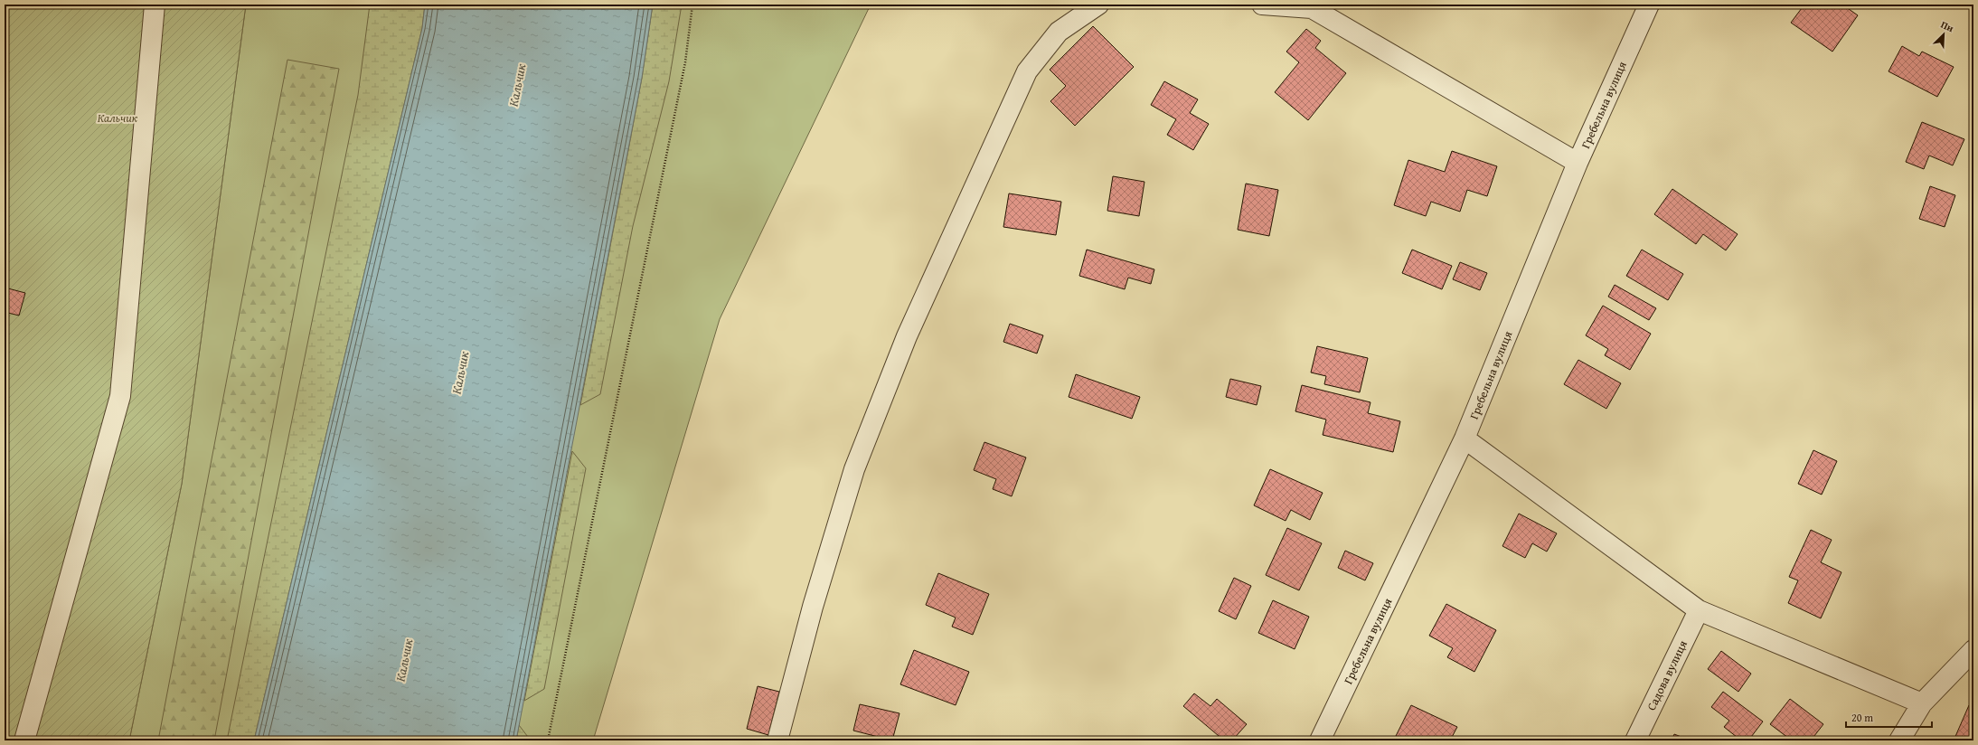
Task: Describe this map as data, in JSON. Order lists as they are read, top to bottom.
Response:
{
  "streets": {
    "street": ["Гребельна вулиця", "Садова вулиця"]
  },
  "water": ["Кальчик"],
  "parks": ["Кальчик"],
  "scale_bar": "20 m",
  "north": "top right"
}
